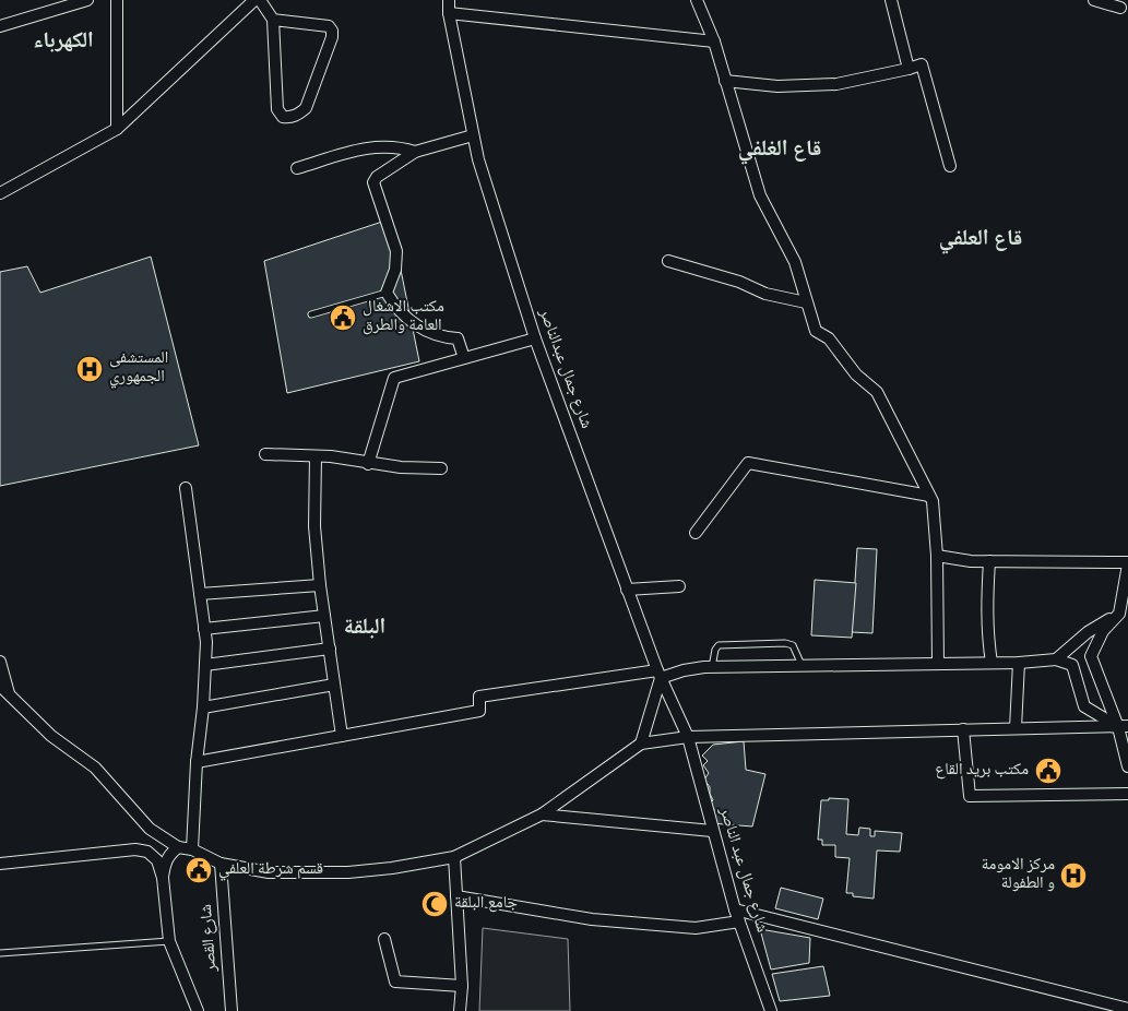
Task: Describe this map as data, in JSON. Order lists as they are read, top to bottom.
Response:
{
  "streets": {
    "street": ["شارع جمال عبدالناصر", "شارع جمال عبد الناصر", "شارع القصر"]
  },
  "crossings": [
    ["شارع جمال عبدالناصر", "شارع جمال عبد الناصر"]
  ],
  "districts": [
    "الكهرباء",
    "قاع الغلفي",
    "قاع العلفي",
    "البلقة"
  ],
  "places": {
    "public building": ["مكتب الاشغال العامة والطرق", "مكتب بريد القاع", "قسم شرطة العلفي"],
    "hospital": ["المستشفى الجمهوري", "مركز الامومة و الطفولة"],
    "mosque": ["جامع البلقة"]
  }
}
